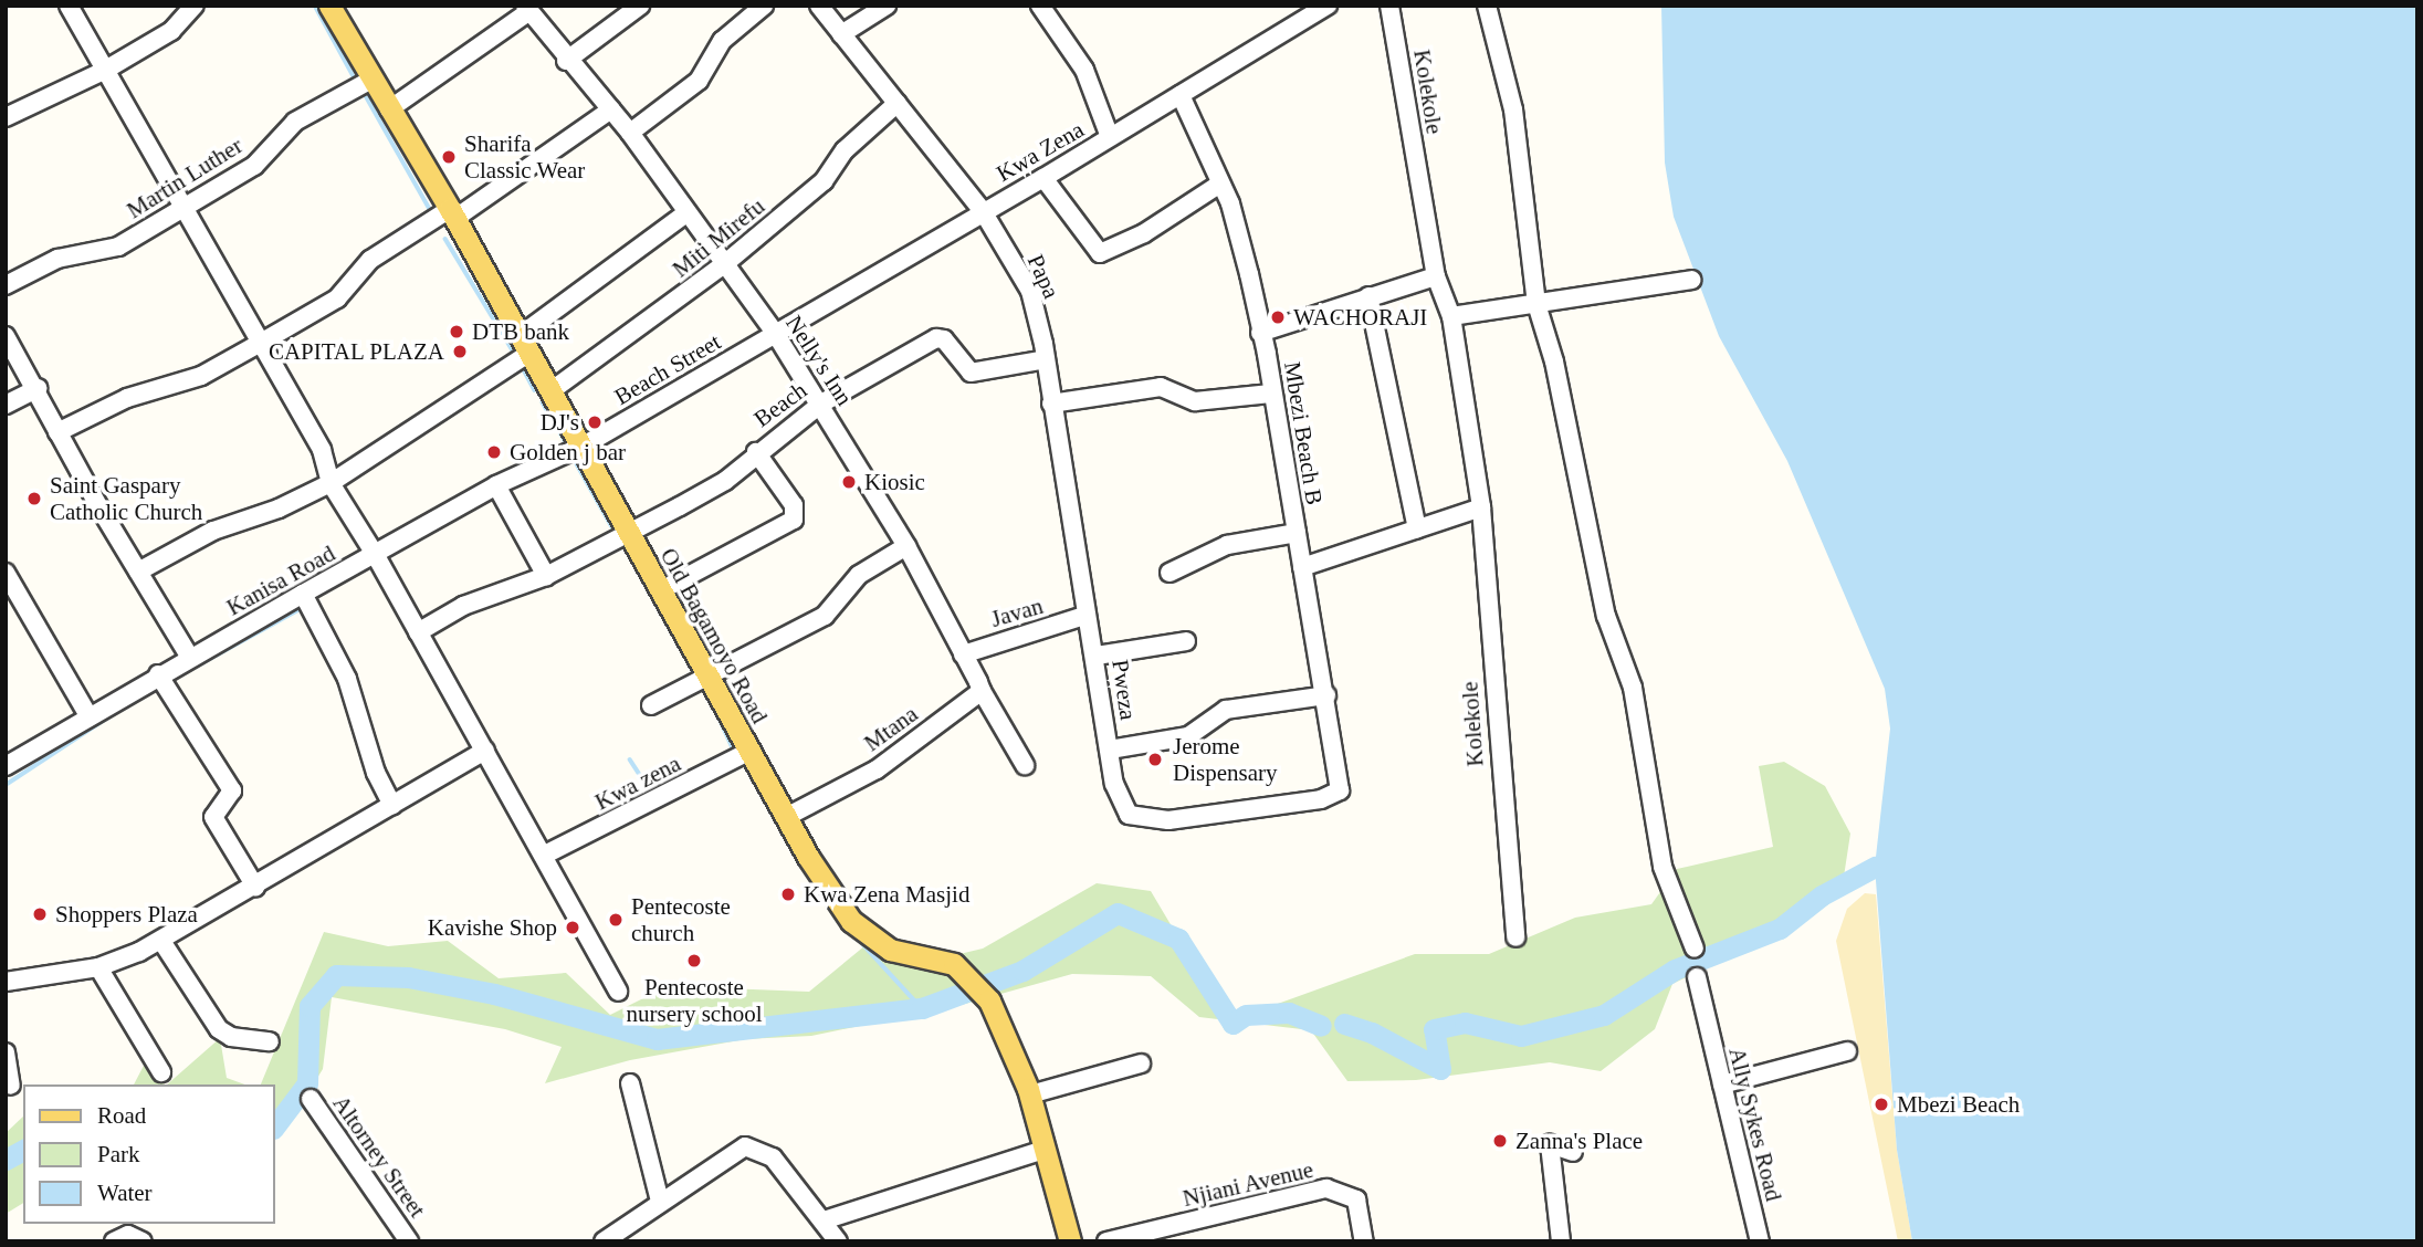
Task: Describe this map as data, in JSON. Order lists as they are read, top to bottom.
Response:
{
  "streets": {
    "main road": ["Old Bagamoyo Road"],
    "street": [
      "Kolekole",
      "Kwa Zena",
      "Martin Luther",
      "Miti Mirefu",
      "Papa",
      "Nelly's Inn",
      "Beach Street",
      "Beach",
      "Mbezi Beach B",
      "Kanisa Road",
      "Javan",
      "Pweza",
      "Mtana",
      "Kwa zena",
      "Ally Sykes Road",
      "Altorney Street",
      "Njiani Avenue"
    ]
  },
  "crossings": [
    ["Kwa Zena", "Papa"],
    ["Kwa Zena", "Nelly's Inn"],
    ["Kwa Zena", "Beach Street"],
    ["Kwa Zena", "Mbezi Beach B"],
    ["Martin Luther", "Old Bagamoyo Road"],
    ["Miti Mirefu", "Papa"],
    ["Miti Mirefu", "Nelly's Inn"],
    ["Miti Mirefu", "Old Bagamoyo Road"],
    ["Papa", "Beach"],
    ["Papa", "Pweza"],
    ["Nelly's Inn", "Beach Street"],
    ["Nelly's Inn", "Beach"],
    ["Nelly's Inn", "Javan"],
    ["Beach Street", "Kanisa Road"],
    ["Beach Street", "Old Bagamoyo Road"],
    ["Beach", "Old Bagamoyo Road"],
    ["Mbezi Beach B", "Pweza"],
    ["Kanisa Road", "Old Bagamoyo Road"],
    ["Javan", "Pweza"],
    ["Old Bagamoyo Road", "Mtana"],
    ["Old Bagamoyo Road", "Kwa zena"]
  ],
  "places": [
    "Sharifa Classic Wear",
    "WACHORAJI",
    "DTB bank",
    "CAPITAL PLAZA",
    "DJ's",
    "Golden j bar",
    "Kiosic",
    "Saint Gaspary Catholic Church",
    "Jerome Dispensary",
    "Kwa Zena Masjid",
    "Shoppers Plaza",
    "Pentecoste church",
    "Kavishe Shop",
    "Pentecoste nursery school",
    "Mbezi Beach",
    "Zanna's Place"
  ],
  "legend": ["Road", "Park", "Water"]
}
